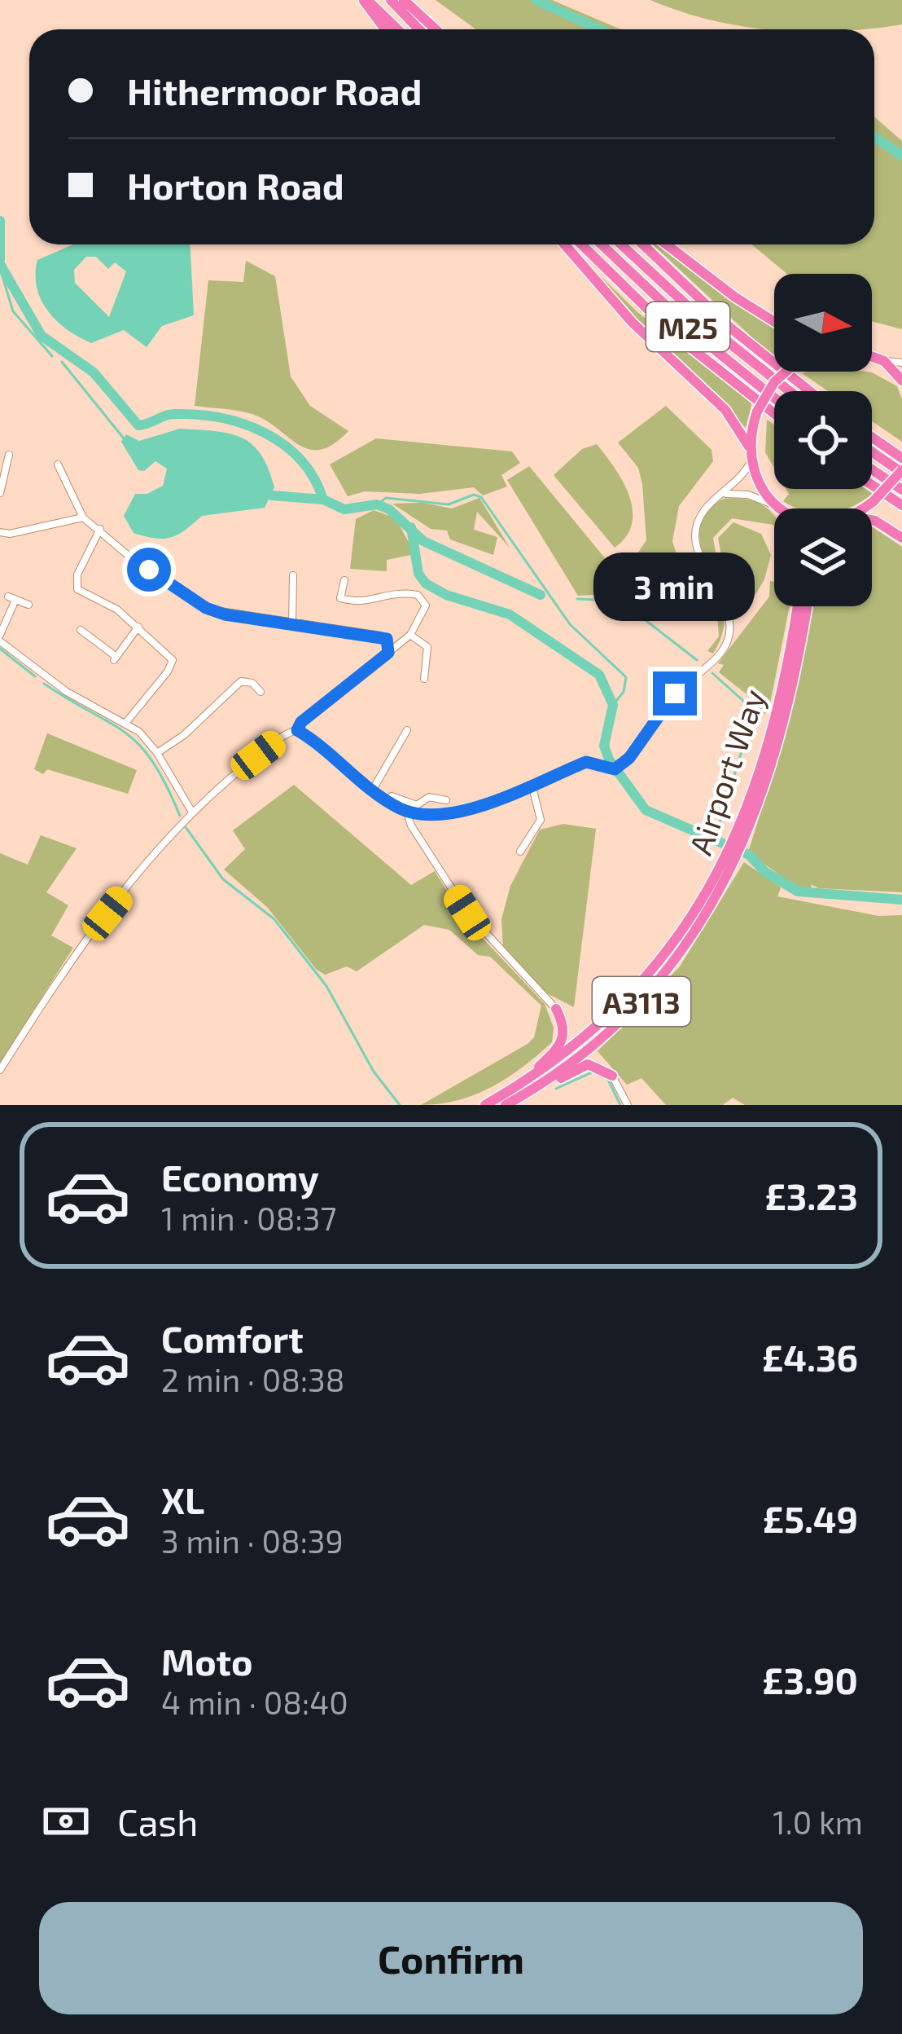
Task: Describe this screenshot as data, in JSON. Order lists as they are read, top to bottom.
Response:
{
  "streets": {
    "highway": ["M25", "Airport Way", "A3113"]
  },
  "north": "right",
  "page": {
    "banner": ["Hithermoor Road", "Horton Road"],
    "bubble": "3 min",
    "list": [
      {
        "name": "Economy",
        "note": "1 min · 08:37",
        "value": "£3.23"
      },
      {
        "name": "Comfort",
        "note": "2 min · 08:38",
        "value": "£4.36"
      },
      {
        "name": "XL",
        "note": "3 min · 08:39",
        "value": "£5.49"
      },
      {
        "name": "Moto",
        "note": "4 min · 08:40",
        "value": "£3.90"
      }
    ],
    "pay": ["Cash", "1.0 km"],
    "buttons": "Confirm"
  }
}
